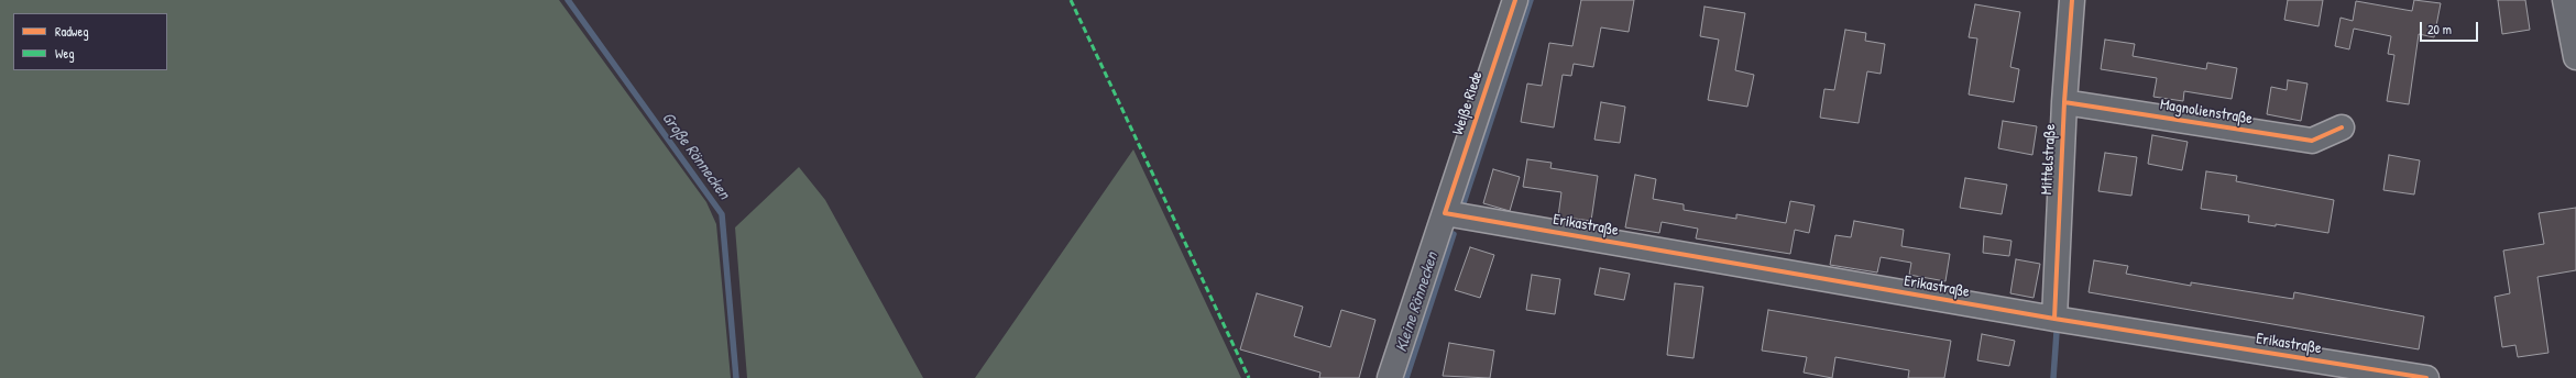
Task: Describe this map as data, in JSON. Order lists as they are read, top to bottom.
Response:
{
  "streets": {
    "street": [
      "Weiße Riede",
      "Magnolienstraße",
      "Mittelstraße",
      "Erikastraße"
    ]
  },
  "crossings": [
    ["Weiße Riede", "Erikastraße"],
    ["Magnolienstraße", "Mittelstraße"],
    ["Mittelstraße", "Erikastraße"]
  ],
  "water": ["Große Rönnecken", "Kleine Rönnecken"],
  "legend": ["Radweg", "Weg"],
  "scale_bar": "20 m"
}
